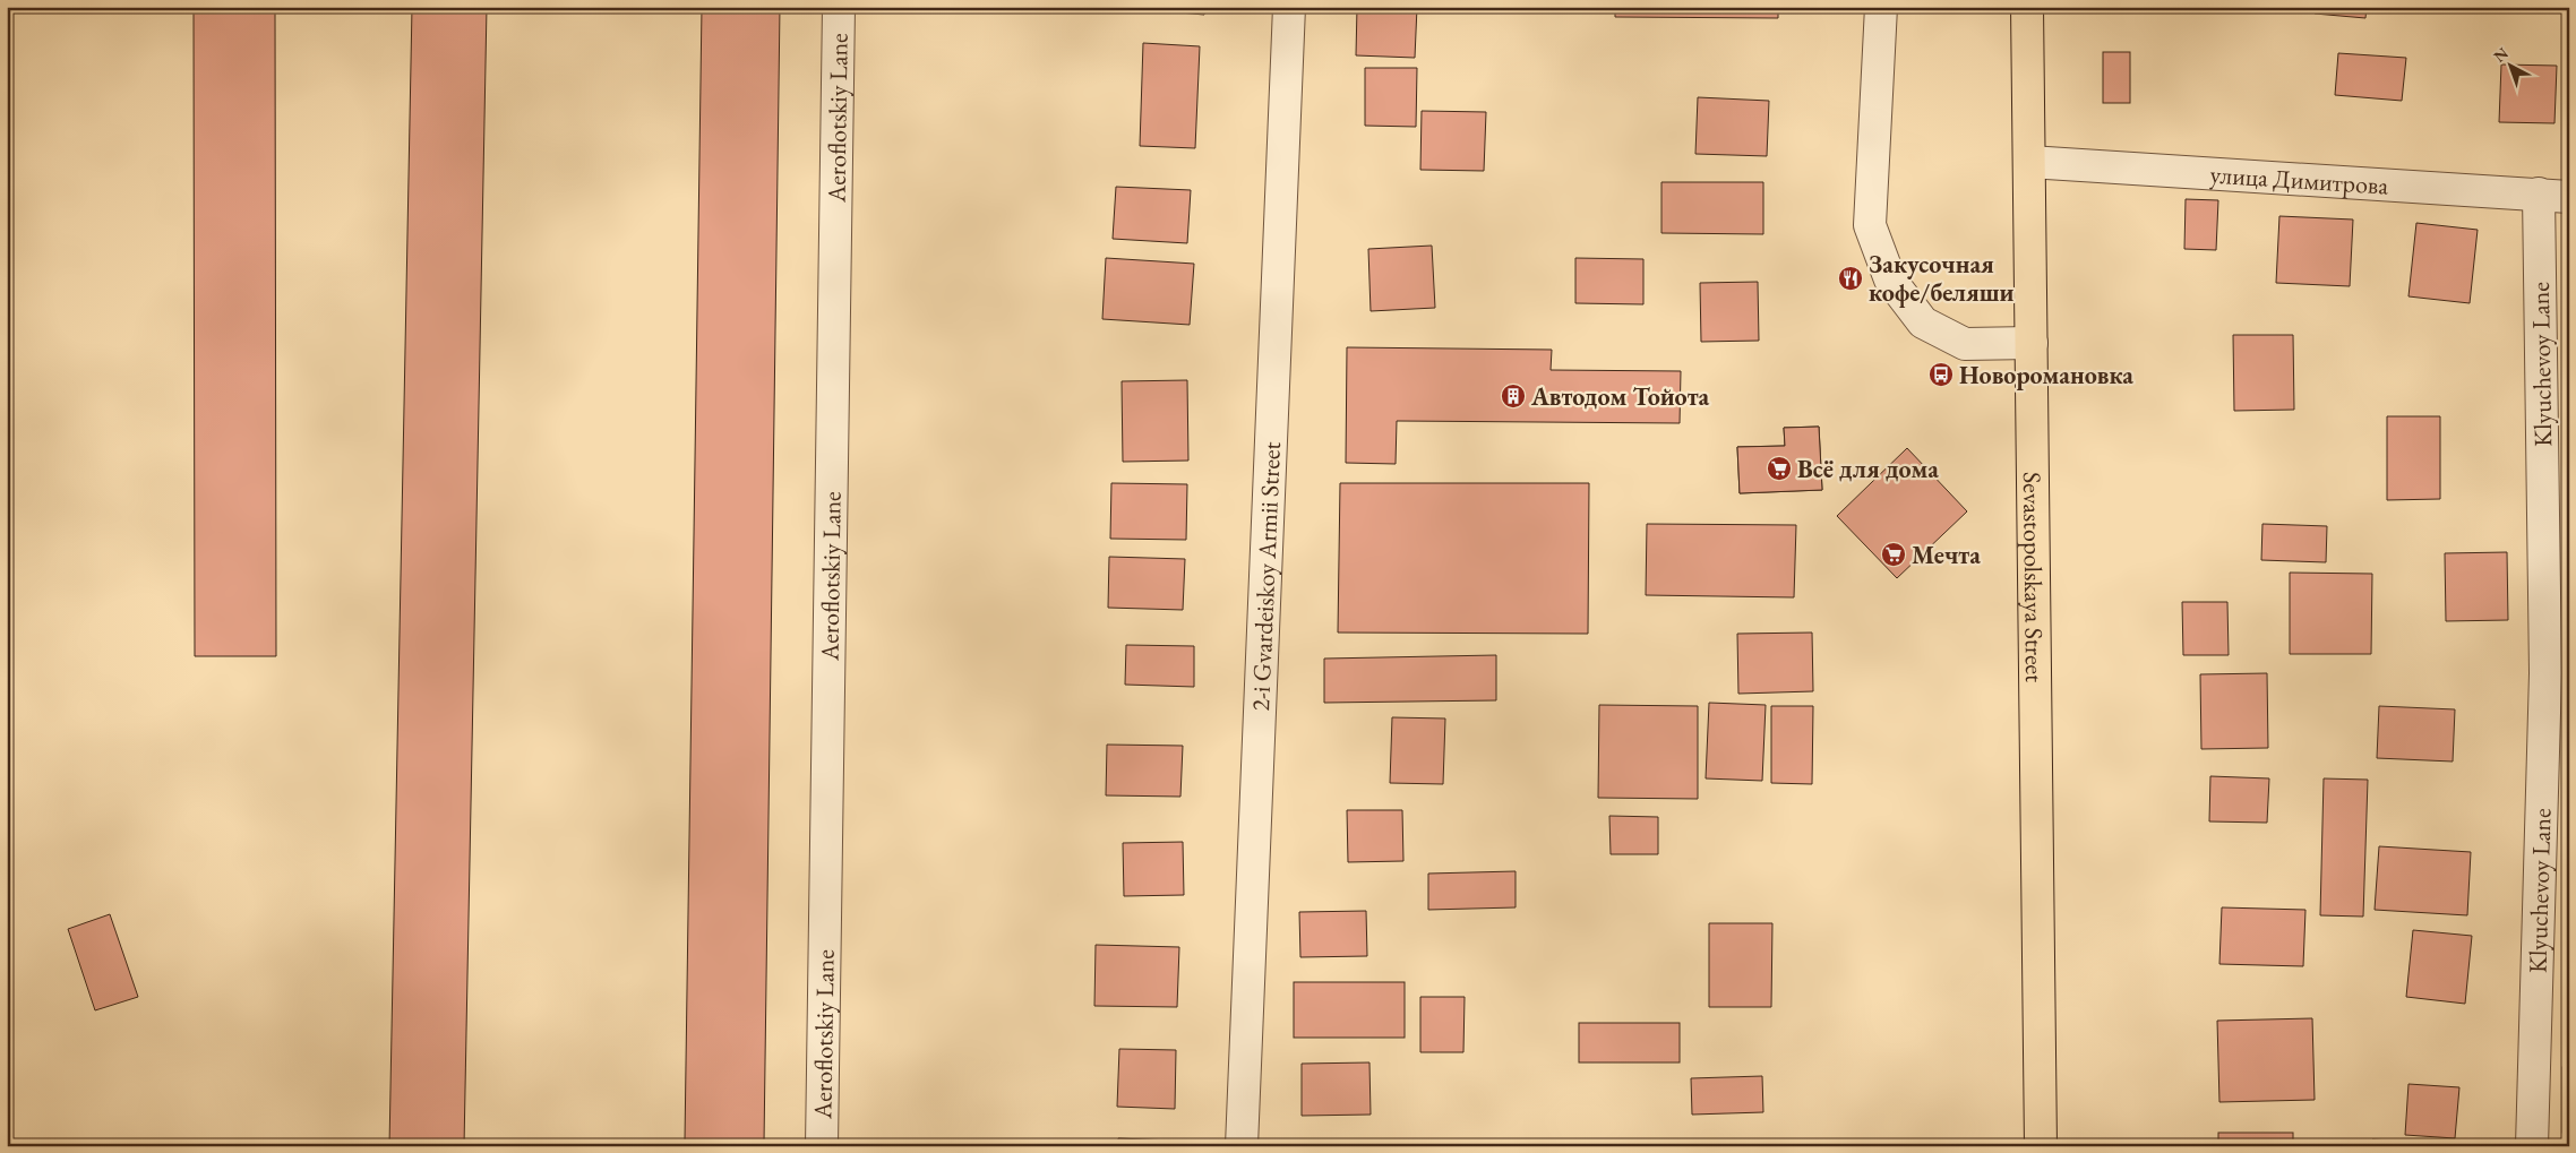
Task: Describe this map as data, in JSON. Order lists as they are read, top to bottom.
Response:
{
  "streets": {
    "main road": ["Sevastopolskaya Street"],
    "street": [
      "Aeroflotskiy Lane",
      "улица Димитрова",
      "Klyuchevoy Lane",
      "2-i Gvardeiskoy Armii Street"
    ]
  },
  "crossings": [
    ["улица Димитрова", "Klyuchevoy Lane"],
    ["улица Димитрова", "Sevastopolskaya Street"]
  ],
  "places": {
    "restaurant": ["Закусочная кофе/беляши"],
    "bus stop": ["Новоромановка"],
    "building": ["Автодом Тойота"],
    "supermarket": ["Всё для дома", "Мечта"]
  },
  "north": "top left"
}
